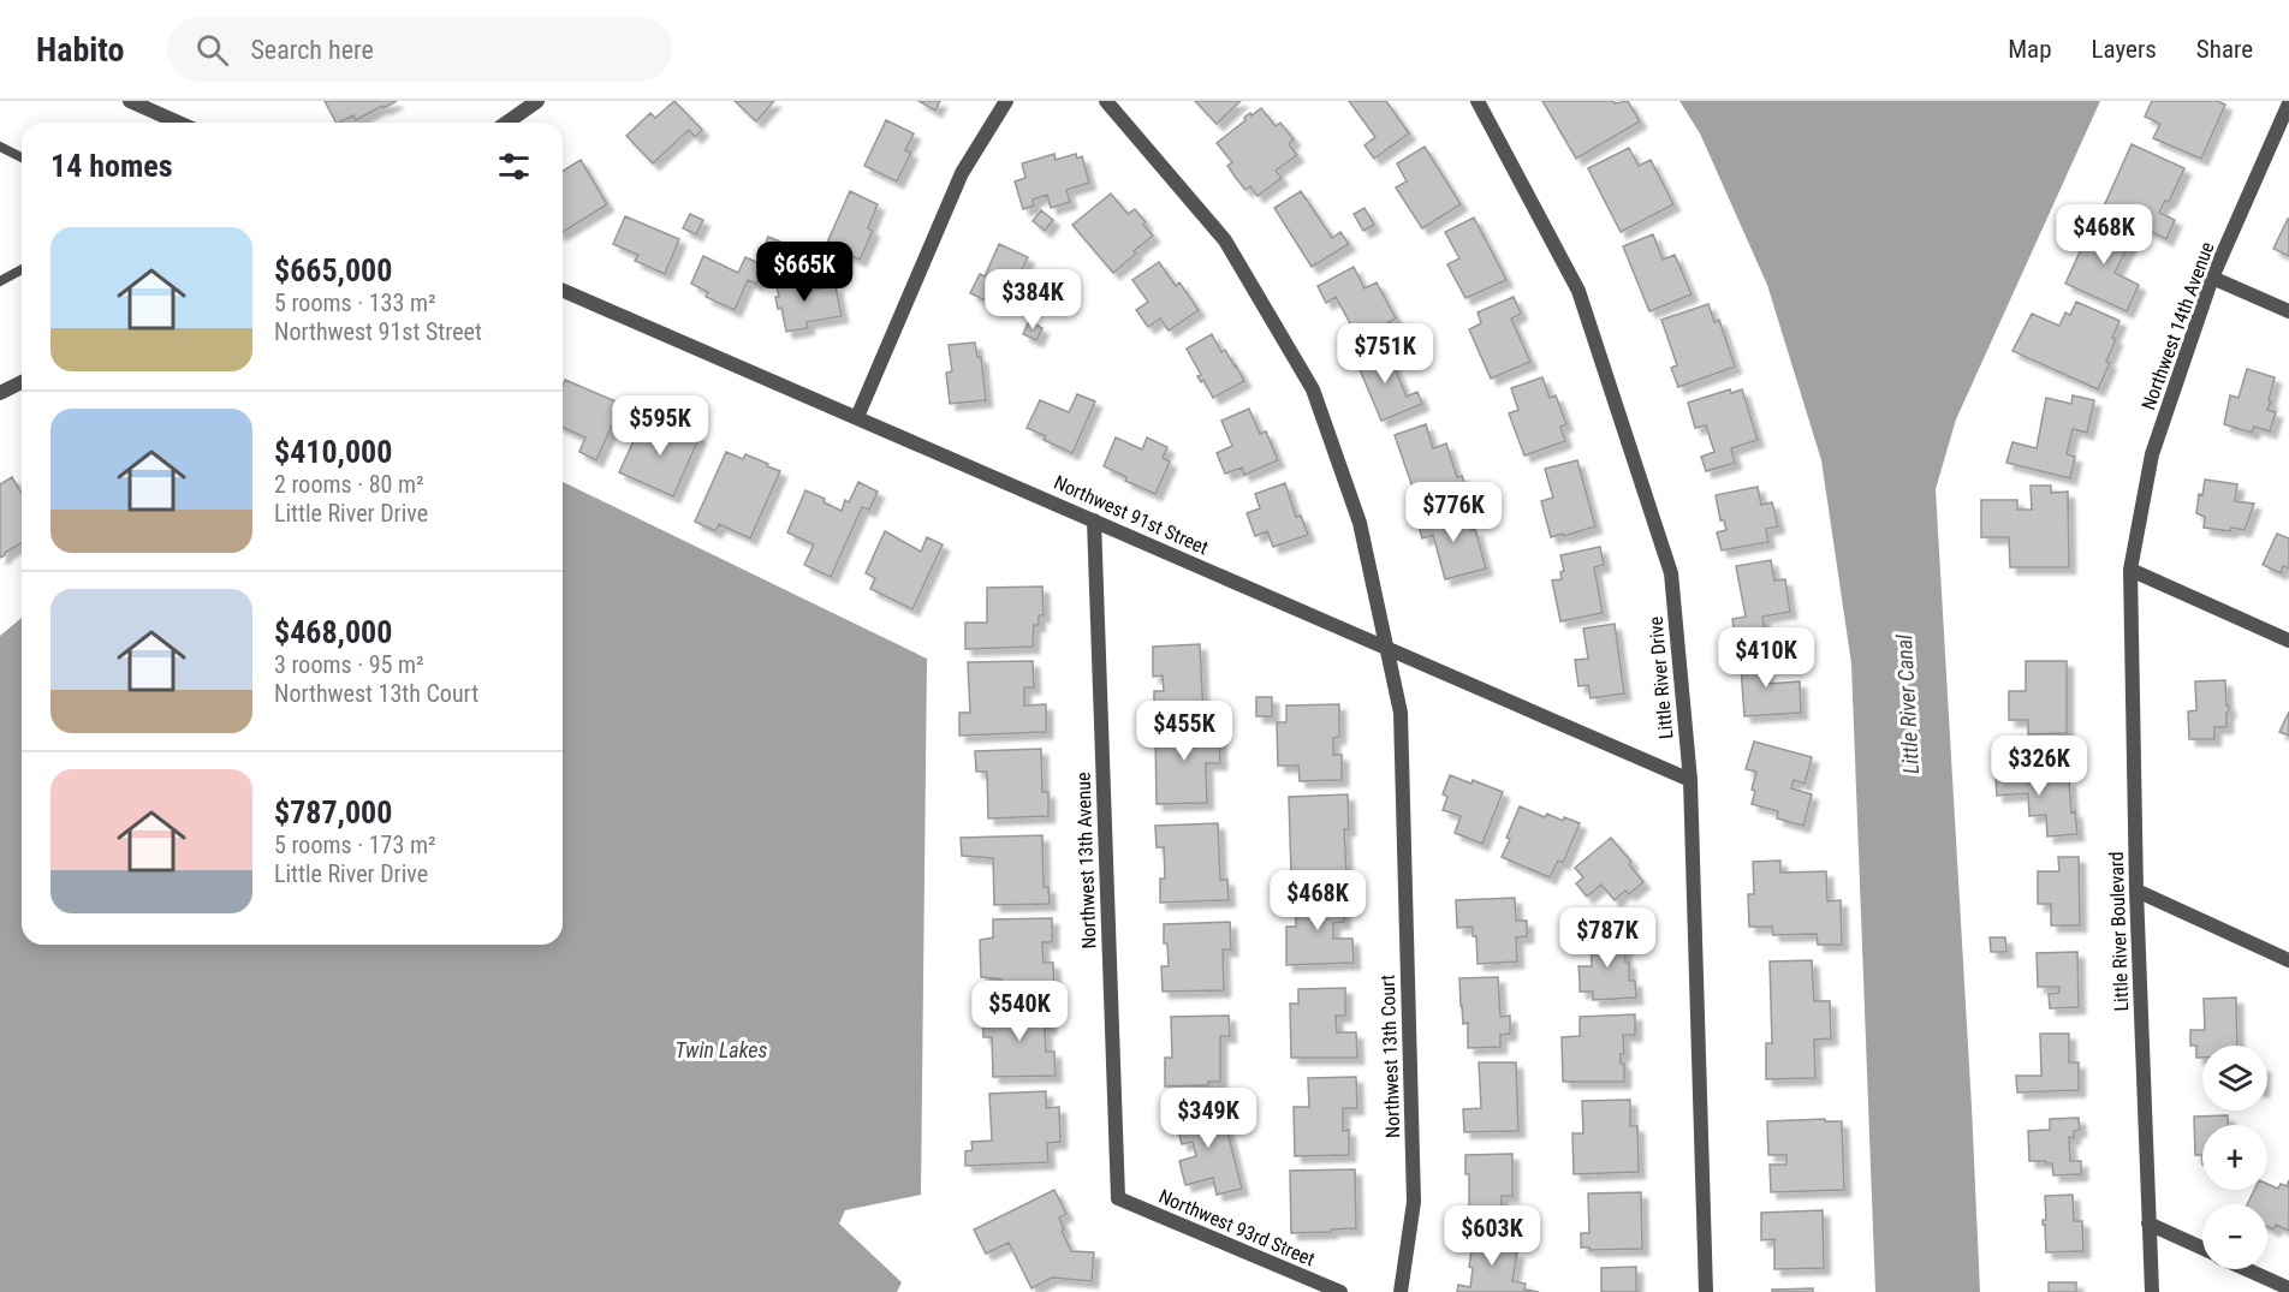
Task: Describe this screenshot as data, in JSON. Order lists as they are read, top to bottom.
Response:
{
  "streets": {
    "street": [
      "Northwest 14th Avenue",
      "Northwest 91st Street",
      "Little River Drive",
      "Northwest 13th Avenue",
      "Little River Boulevard",
      "Northwest 13th Court",
      "Northwest 93rd Street"
    ]
  },
  "crossings": [
    ["Northwest 14th Avenue", "Little River Boulevard"],
    ["Northwest 91st Street", "Little River Drive"],
    ["Northwest 91st Street", "Northwest 13th Avenue"],
    ["Northwest 91st Street", "Northwest 13th Court"],
    ["Northwest 13th Avenue", "Northwest 93rd Street"]
  ],
  "water": ["Little River Canal", "Twin Lakes"],
  "page": {
    "header": "Habito",
    "search": "Search here",
    "nav": ["Map", "Layers", "Share"],
    "heading": "14 homes",
    "price": [
      "$468K",
      "$665K",
      "$384K",
      "$751K",
      "$595K",
      "$776K",
      "$410K",
      "$455K",
      "$326K",
      "$468K",
      "$787K",
      "$540K",
      "$349K",
      "$603K"
    ],
    "list": [
      {
        "name": "$665,000",
        "note": "5 rooms · 133 m² · Northwest 91st Street"
      },
      {
        "name": "$410,000",
        "note": "2 rooms · 80 m² · Little River Drive"
      },
      {
        "name": "$468,000",
        "note": "3 rooms · 95 m² · Northwest 13th Court"
      },
      {
        "name": "$787,000",
        "note": "5 rooms · 173 m² · Little River Drive"
      }
    ],
    "map_buttons": ["+", "−"]
  }
}
